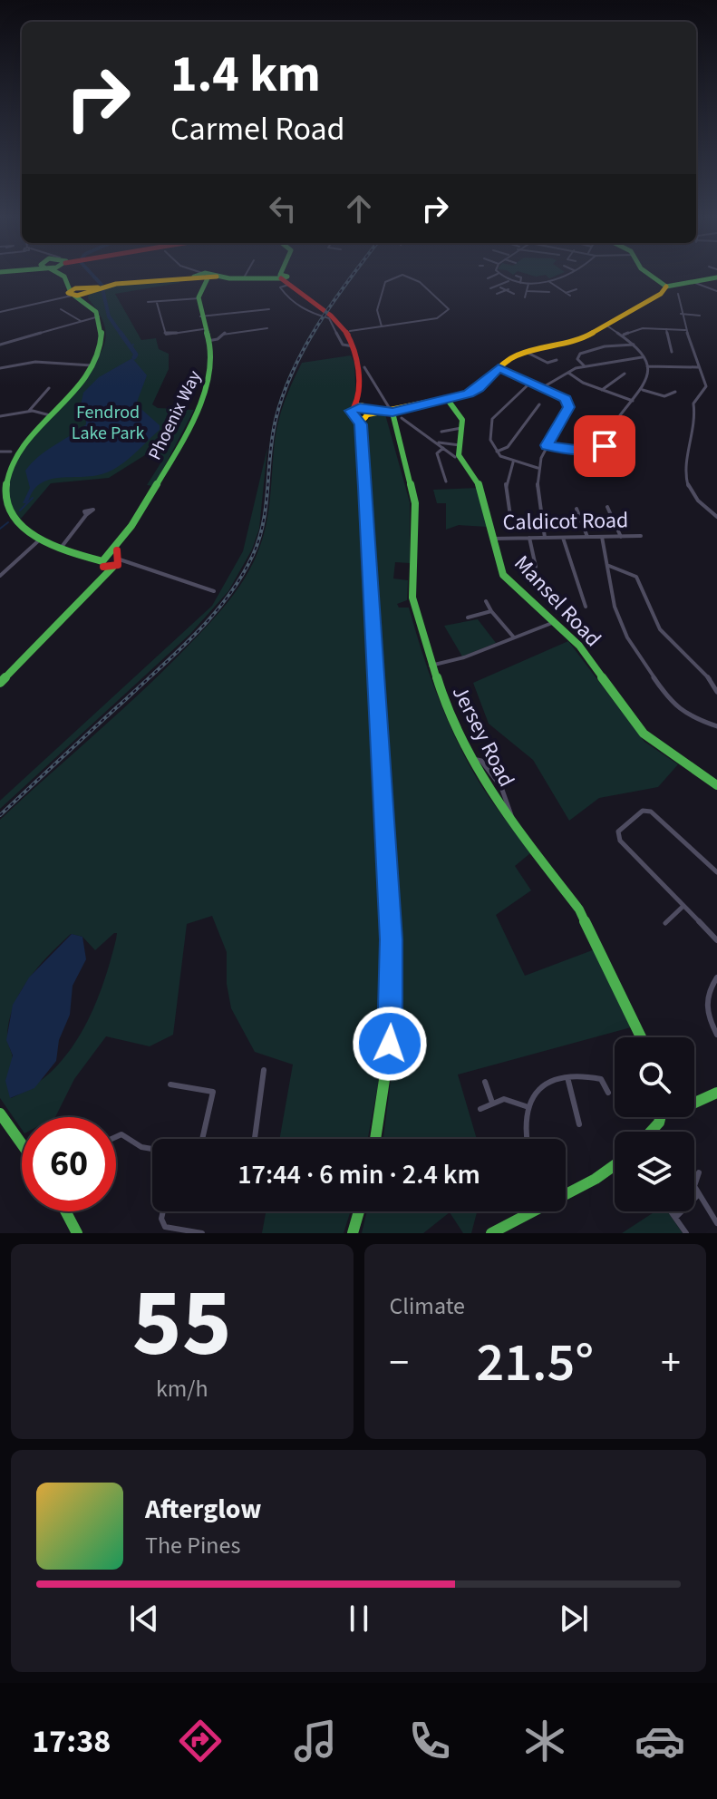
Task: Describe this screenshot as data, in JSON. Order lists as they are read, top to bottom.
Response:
{
  "streets": {
    "street": [
      "Phoenix Way",
      "Caldicot Road",
      "Mansel Road",
      "Jersey Road"
    ]
  },
  "crossings": [
    ["Caldicot Road", "Mansel Road"]
  ],
  "parks": ["Fendrod Lake Park"],
  "page": {
    "turn": ["1.4 km", "Carmel Road"],
    "limit": "60",
    "trip": "17:44 · 6 min · 2.4 km",
    "tile": [
      ["55", "km/h"],
      "Climate"
    ],
    "heat": ["−", "21.5°", "+"],
    "song": ["Afterglow", "The Pines"],
    "tabs": "17:38"
  }
}
